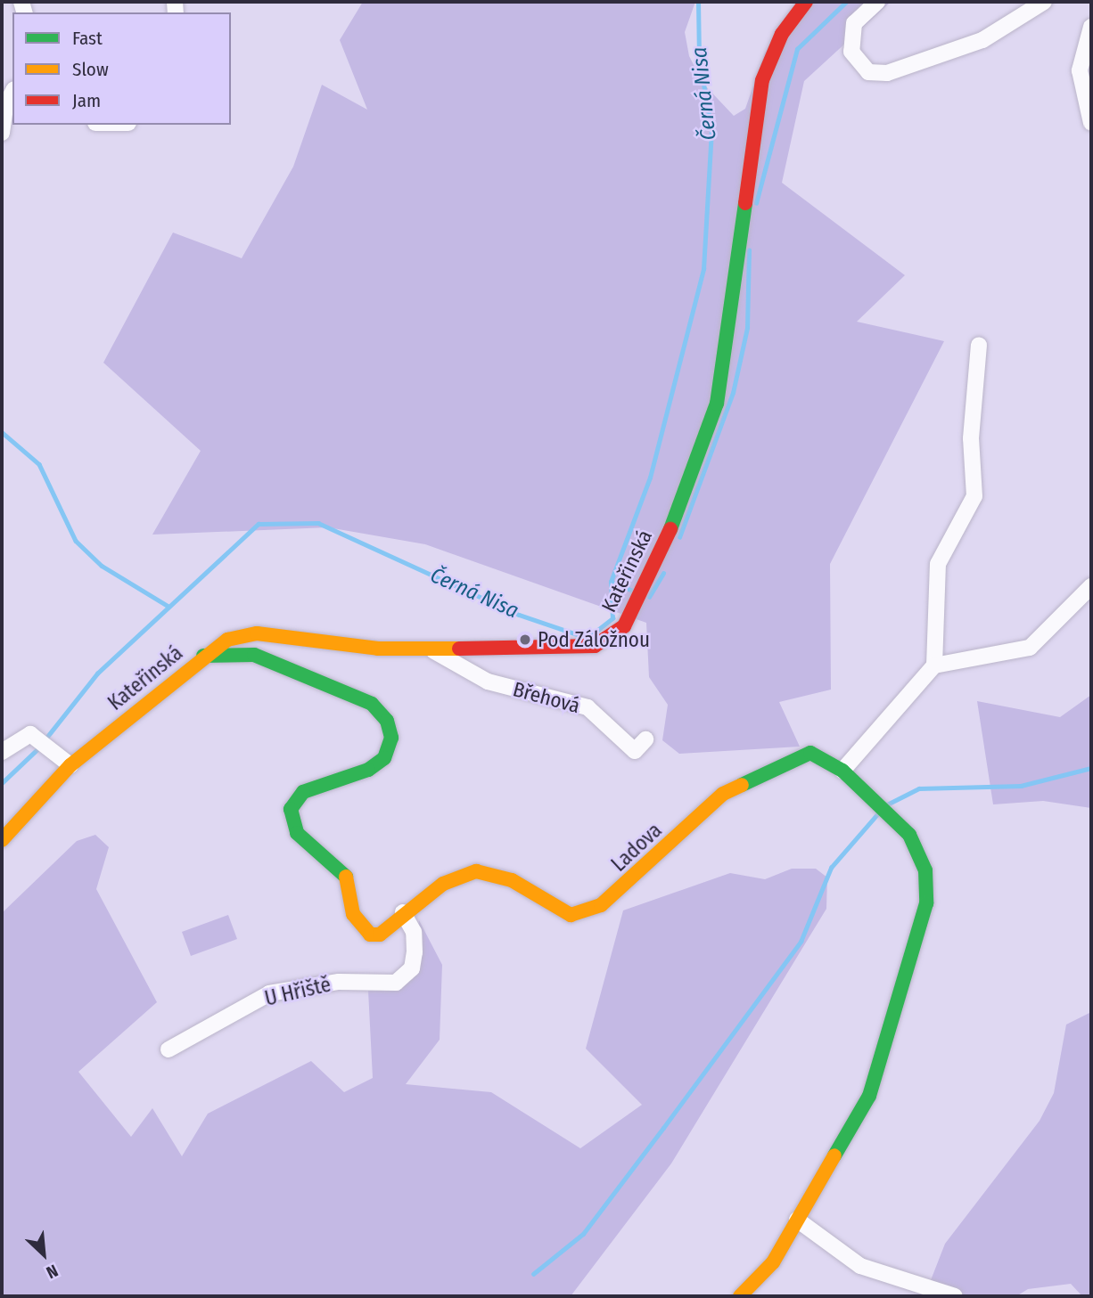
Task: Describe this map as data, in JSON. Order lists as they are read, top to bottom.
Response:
{
  "streets": {
    "street": [
      "Kateřinská",
      "Břehová",
      "Ladova",
      "U Hřiště"
    ]
  },
  "crossings": [
    ["Kateřinská", "Břehová"],
    ["Kateřinská", "Ladova"],
    ["Ladova", "U Hřiště"]
  ],
  "water": ["Černá Nisa"],
  "places": ["Pod Záložnou"],
  "legend": ["Fast", "Slow", "Jam"],
  "north": "bottom right"
}
